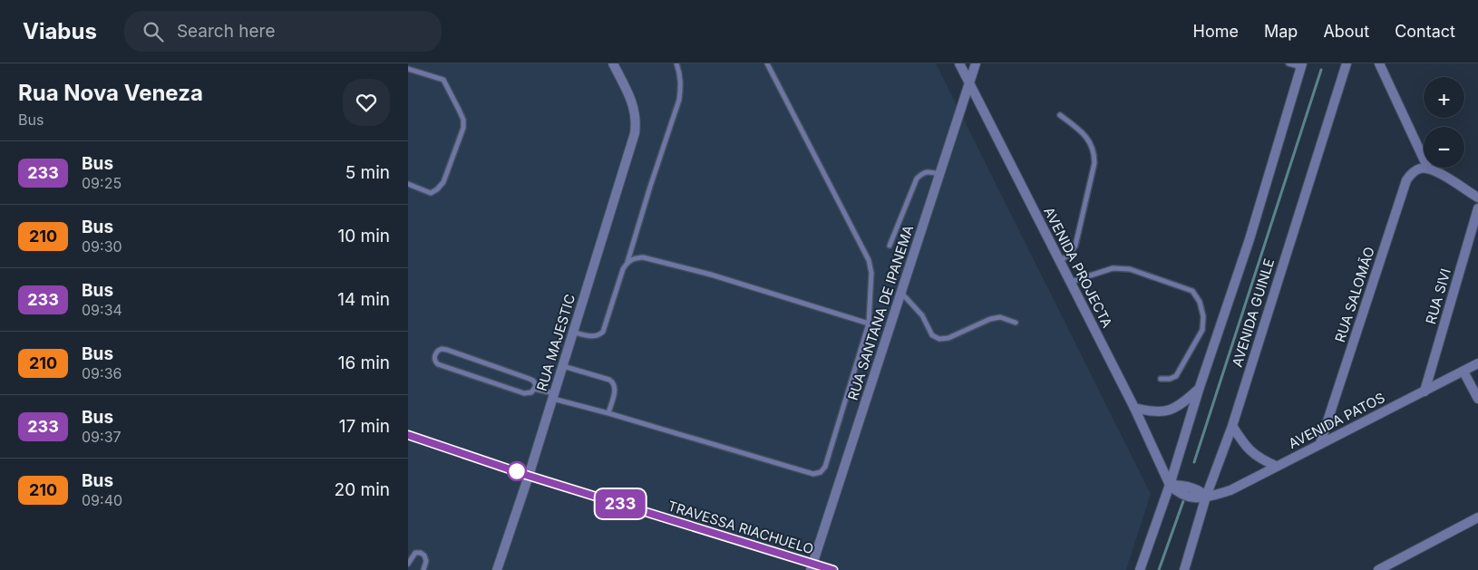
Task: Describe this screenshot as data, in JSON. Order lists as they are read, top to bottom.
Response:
{
  "streets": {
    "street": [
      "AVENIDA PROJECTA",
      "RUA SALOMÃO",
      "RUA SIVI",
      "RUA SANTANA DE IPANEMA",
      "AVENIDA GUINLE",
      "RUA MAJESTIC",
      "AVENIDA PATOS",
      "TRAVESSA RIACHUELO"
    ]
  },
  "crossings": [
    ["AVENIDA PROJECTA", "RUA SANTANA DE IPANEMA"],
    ["AVENIDA PROJECTA", "AVENIDA GUINLE"],
    ["RUA SALOMÃO", "AVENIDA PATOS"],
    ["RUA SIVI", "AVENIDA PATOS"],
    ["RUA SANTANA DE IPANEMA", "TRAVESSA RIACHUELO"],
    ["AVENIDA GUINLE", "AVENIDA PATOS"],
    ["RUA MAJESTIC", "TRAVESSA RIACHUELO"]
  ],
  "lines": ["bus line 233"],
  "page": {
    "header": "Viabus",
    "search": "Search here",
    "nav": [
      "Home",
      "Map",
      "About",
      "Contact"
    ],
    "heading": ["Rua Nova Veneza", "Bus"],
    "on_map": "233",
    "map_buttons": ["+", "−"],
    "list": [
      {
        "mark": "233",
        "name": "Bus",
        "note": "09:25",
        "value": "5 min"
      },
      {
        "mark": "210",
        "name": "Bus",
        "note": "09:30",
        "value": "10 min"
      },
      {
        "mark": "233",
        "name": "Bus",
        "note": "09:34",
        "value": "14 min"
      },
      {
        "mark": "210",
        "name": "Bus",
        "note": "09:36",
        "value": "16 min"
      },
      {
        "mark": "233",
        "name": "Bus",
        "note": "09:37",
        "value": "17 min"
      },
      {
        "mark": "210",
        "name": "Bus",
        "note": "09:40",
        "value": "20 min"
      }
    ]
  }
}
